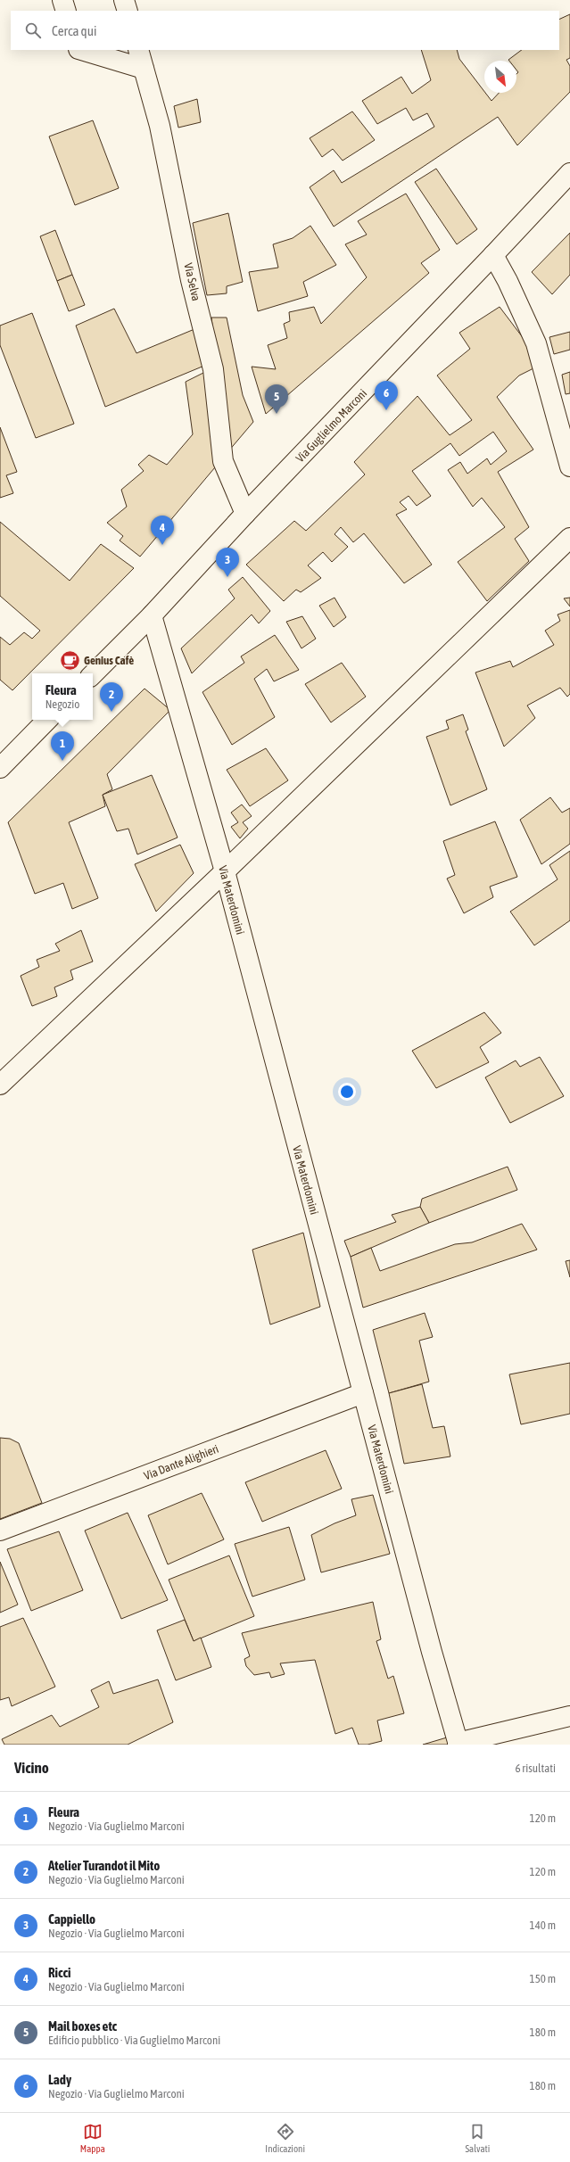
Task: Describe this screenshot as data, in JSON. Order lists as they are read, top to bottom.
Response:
{
  "streets": {
    "street": [
      "Via Selva",
      "Via Guglielmo Marconi",
      "Via Materdomini",
      "Via Dante Alighieri"
    ]
  },
  "crossings": [
    ["Via Selva", "Via Guglielmo Marconi"],
    ["Via Guglielmo Marconi", "Via Materdomini"],
    ["Via Materdomini", "Via Dante Alighieri"]
  ],
  "places": {
    "cafe": ["Genius Cafè"]
  },
  "north": "bottom right",
  "page": {
    "search": "Cerca qui",
    "pins": [
      "6",
      "5",
      "4",
      "3",
      "2",
      "1"
    ],
    "popup": ["Fleura", "Negozio"],
    "heading": ["Vicino", "6 risultati"],
    "list": [
      {
        "mark": "1",
        "name": "Fleura",
        "note": "Negozio · Via Guglielmo Marconi",
        "value": "120 m"
      },
      {
        "mark": "2",
        "name": "Atelier Turandot il Mito",
        "note": "Negozio · Via Guglielmo Marconi",
        "value": "120 m"
      },
      {
        "mark": "3",
        "name": "Cappiello",
        "note": "Negozio · Via Guglielmo Marconi",
        "value": "140 m"
      },
      {
        "mark": "4",
        "name": "Ricci",
        "note": "Negozio · Via Guglielmo Marconi",
        "value": "150 m"
      },
      {
        "mark": "5",
        "name": "Mail boxes etc",
        "note": "Edificio pubblico · Via Guglielmo Marconi",
        "value": "180 m"
      },
      {
        "mark": "6",
        "name": "Lady",
        "note": "Negozio · Via Guglielmo Marconi",
        "value": "180 m"
      }
    ],
    "nav": ["Mappa", "Indicazioni", "Salvati"]
  }
}
